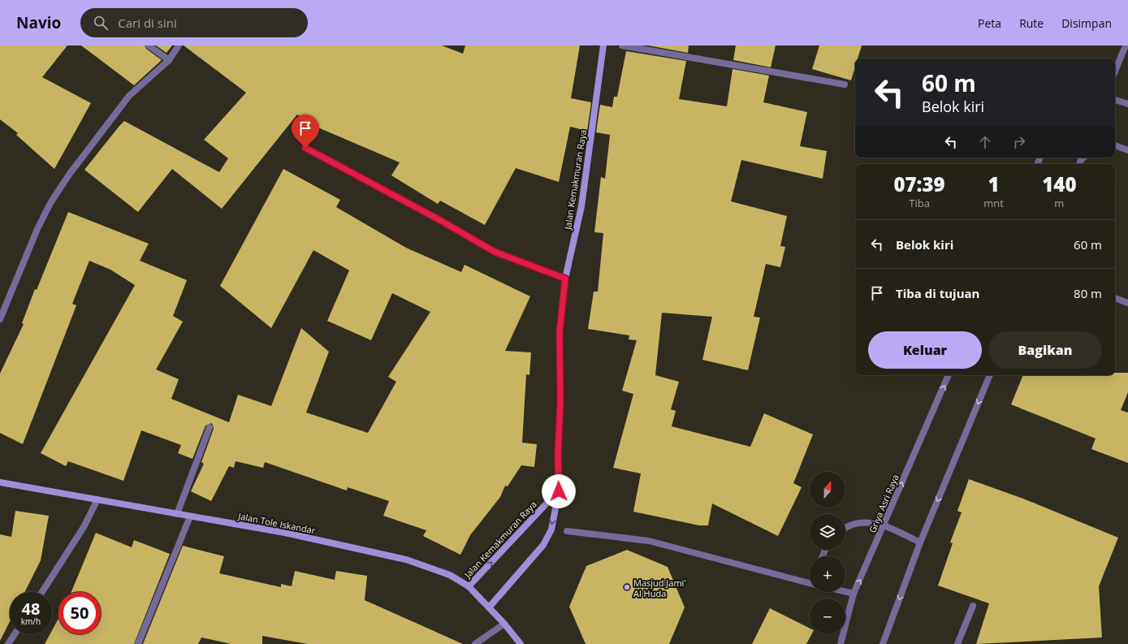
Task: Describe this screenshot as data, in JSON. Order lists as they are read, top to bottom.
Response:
{
  "streets": {
    "main road": ["Jalan Kemakmuran Raya", "Jalan Tole Iskandar"],
    "street": ["Griya Asri Raya"]
  },
  "crossings": [
    ["Jalan Kemakmuran Raya", "Jalan Tole Iskandar"]
  ],
  "places": ["Masjud Jami' Al Huda"],
  "north": "top",
  "page": {
    "header": "Navio",
    "search": "Cari di sini",
    "nav": ["Peta", "Rute", "Disimpan"],
    "turn": ["60 m", "Belok kiri"],
    "eta": [
      "07:39",
      "Tiba",
      "1",
      "mnt",
      "140",
      "m"
    ],
    "list": [
      {
        "name": "Belok kiri",
        "value": "60 m"
      },
      {
        "name": "Tiba di tujuan",
        "value": "80 m"
      }
    ],
    "buttons": ["Keluar", "Bagikan"],
    "map_buttons": ["+", "−"],
    "speed": "48 km/h",
    "limit": "50"
  }
}
